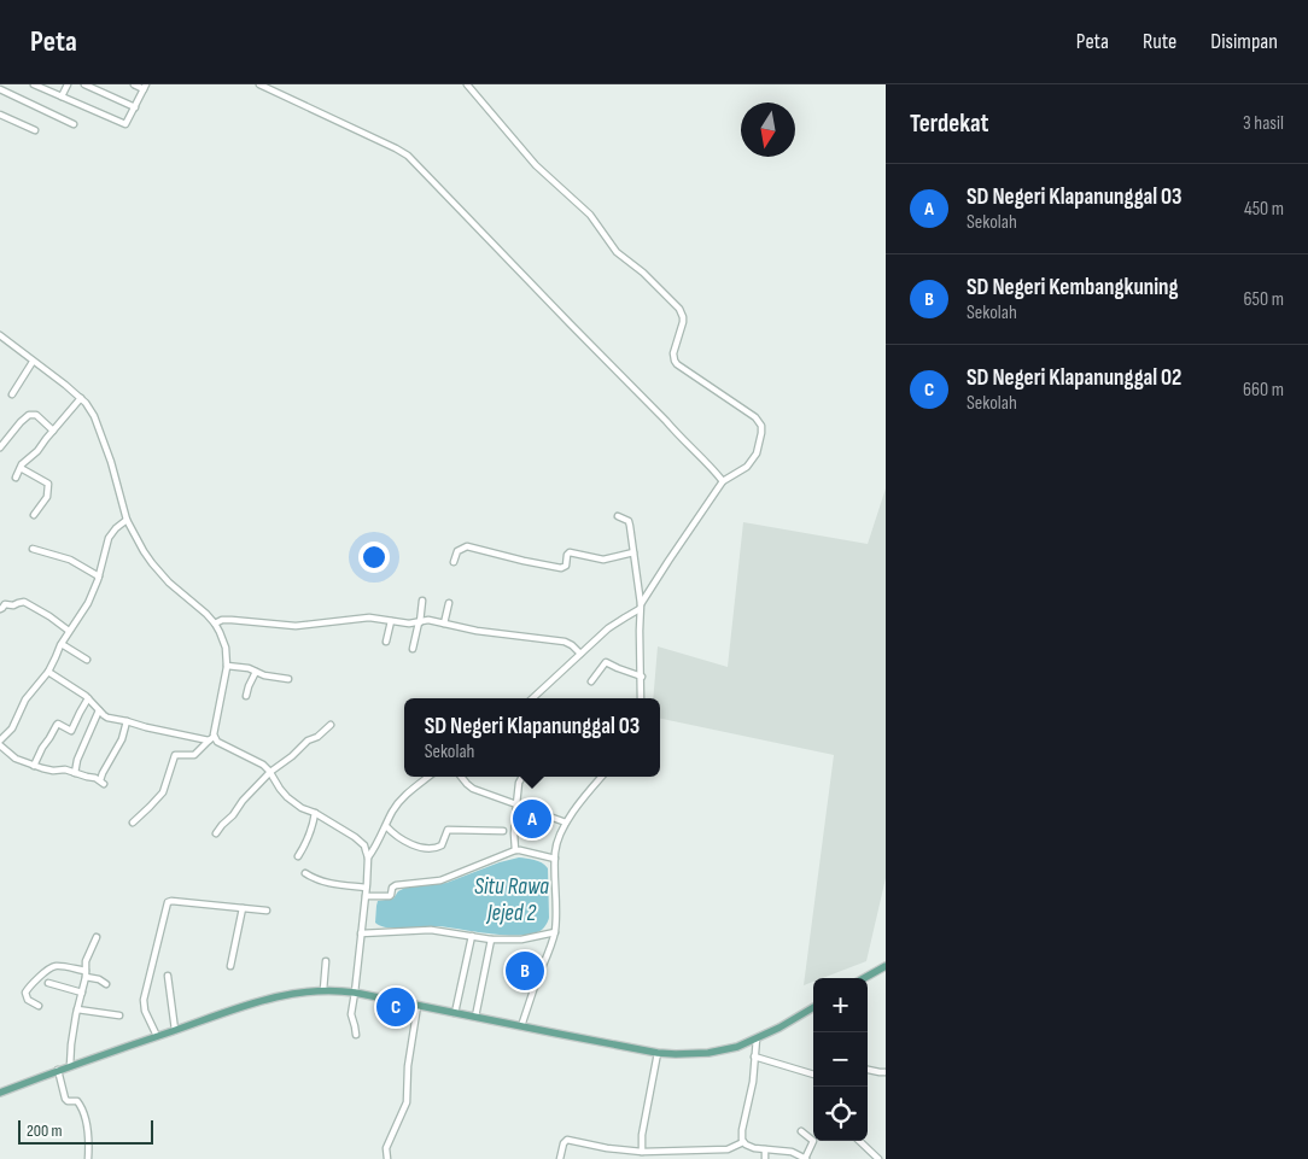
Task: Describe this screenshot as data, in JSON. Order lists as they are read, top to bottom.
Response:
{
  "water": ["Situ Rawa Jejed 2"],
  "scale_bar": "200 m",
  "north": "bottom",
  "page": {
    "header": "Peta",
    "nav": ["Peta", "Rute", "Disimpan"],
    "heading": ["Terdekat", "3 hasil"],
    "list": [
      {
        "mark": "A",
        "name": "SD Negeri Klapanunggal 03",
        "note": "Sekolah",
        "value": "450 m"
      },
      {
        "mark": "B",
        "name": "SD Negeri Kembangkuning",
        "note": "Sekolah",
        "value": "650 m"
      },
      {
        "mark": "C",
        "name": "SD Negeri Klapanunggal 02",
        "note": "Sekolah",
        "value": "660 m"
      }
    ],
    "popup": ["SD Negeri Klapanunggal 03", "Sekolah"],
    "pins": ["A", "B", "C"],
    "map_buttons": ["+", "−"],
    "scale": "200 m"
  }
}
